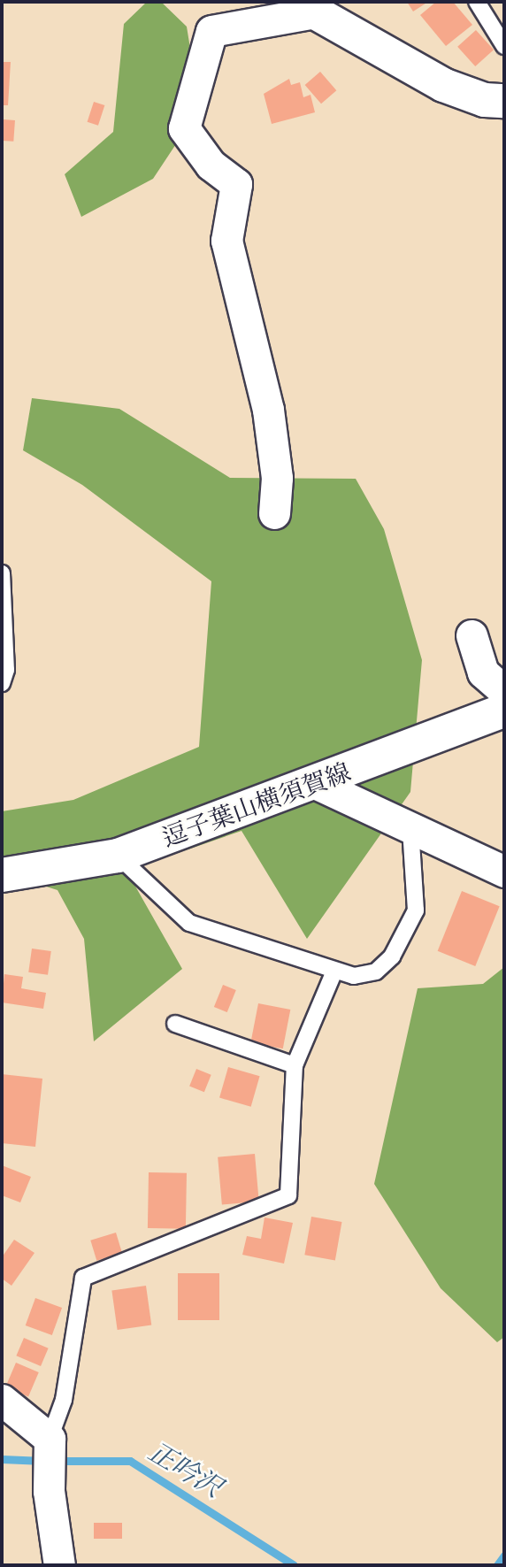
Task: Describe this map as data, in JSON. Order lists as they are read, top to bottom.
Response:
{
  "streets": {
    "main road": ["逗子葉山横須賀線"]
  },
  "water": ["正吟沢"]
}
